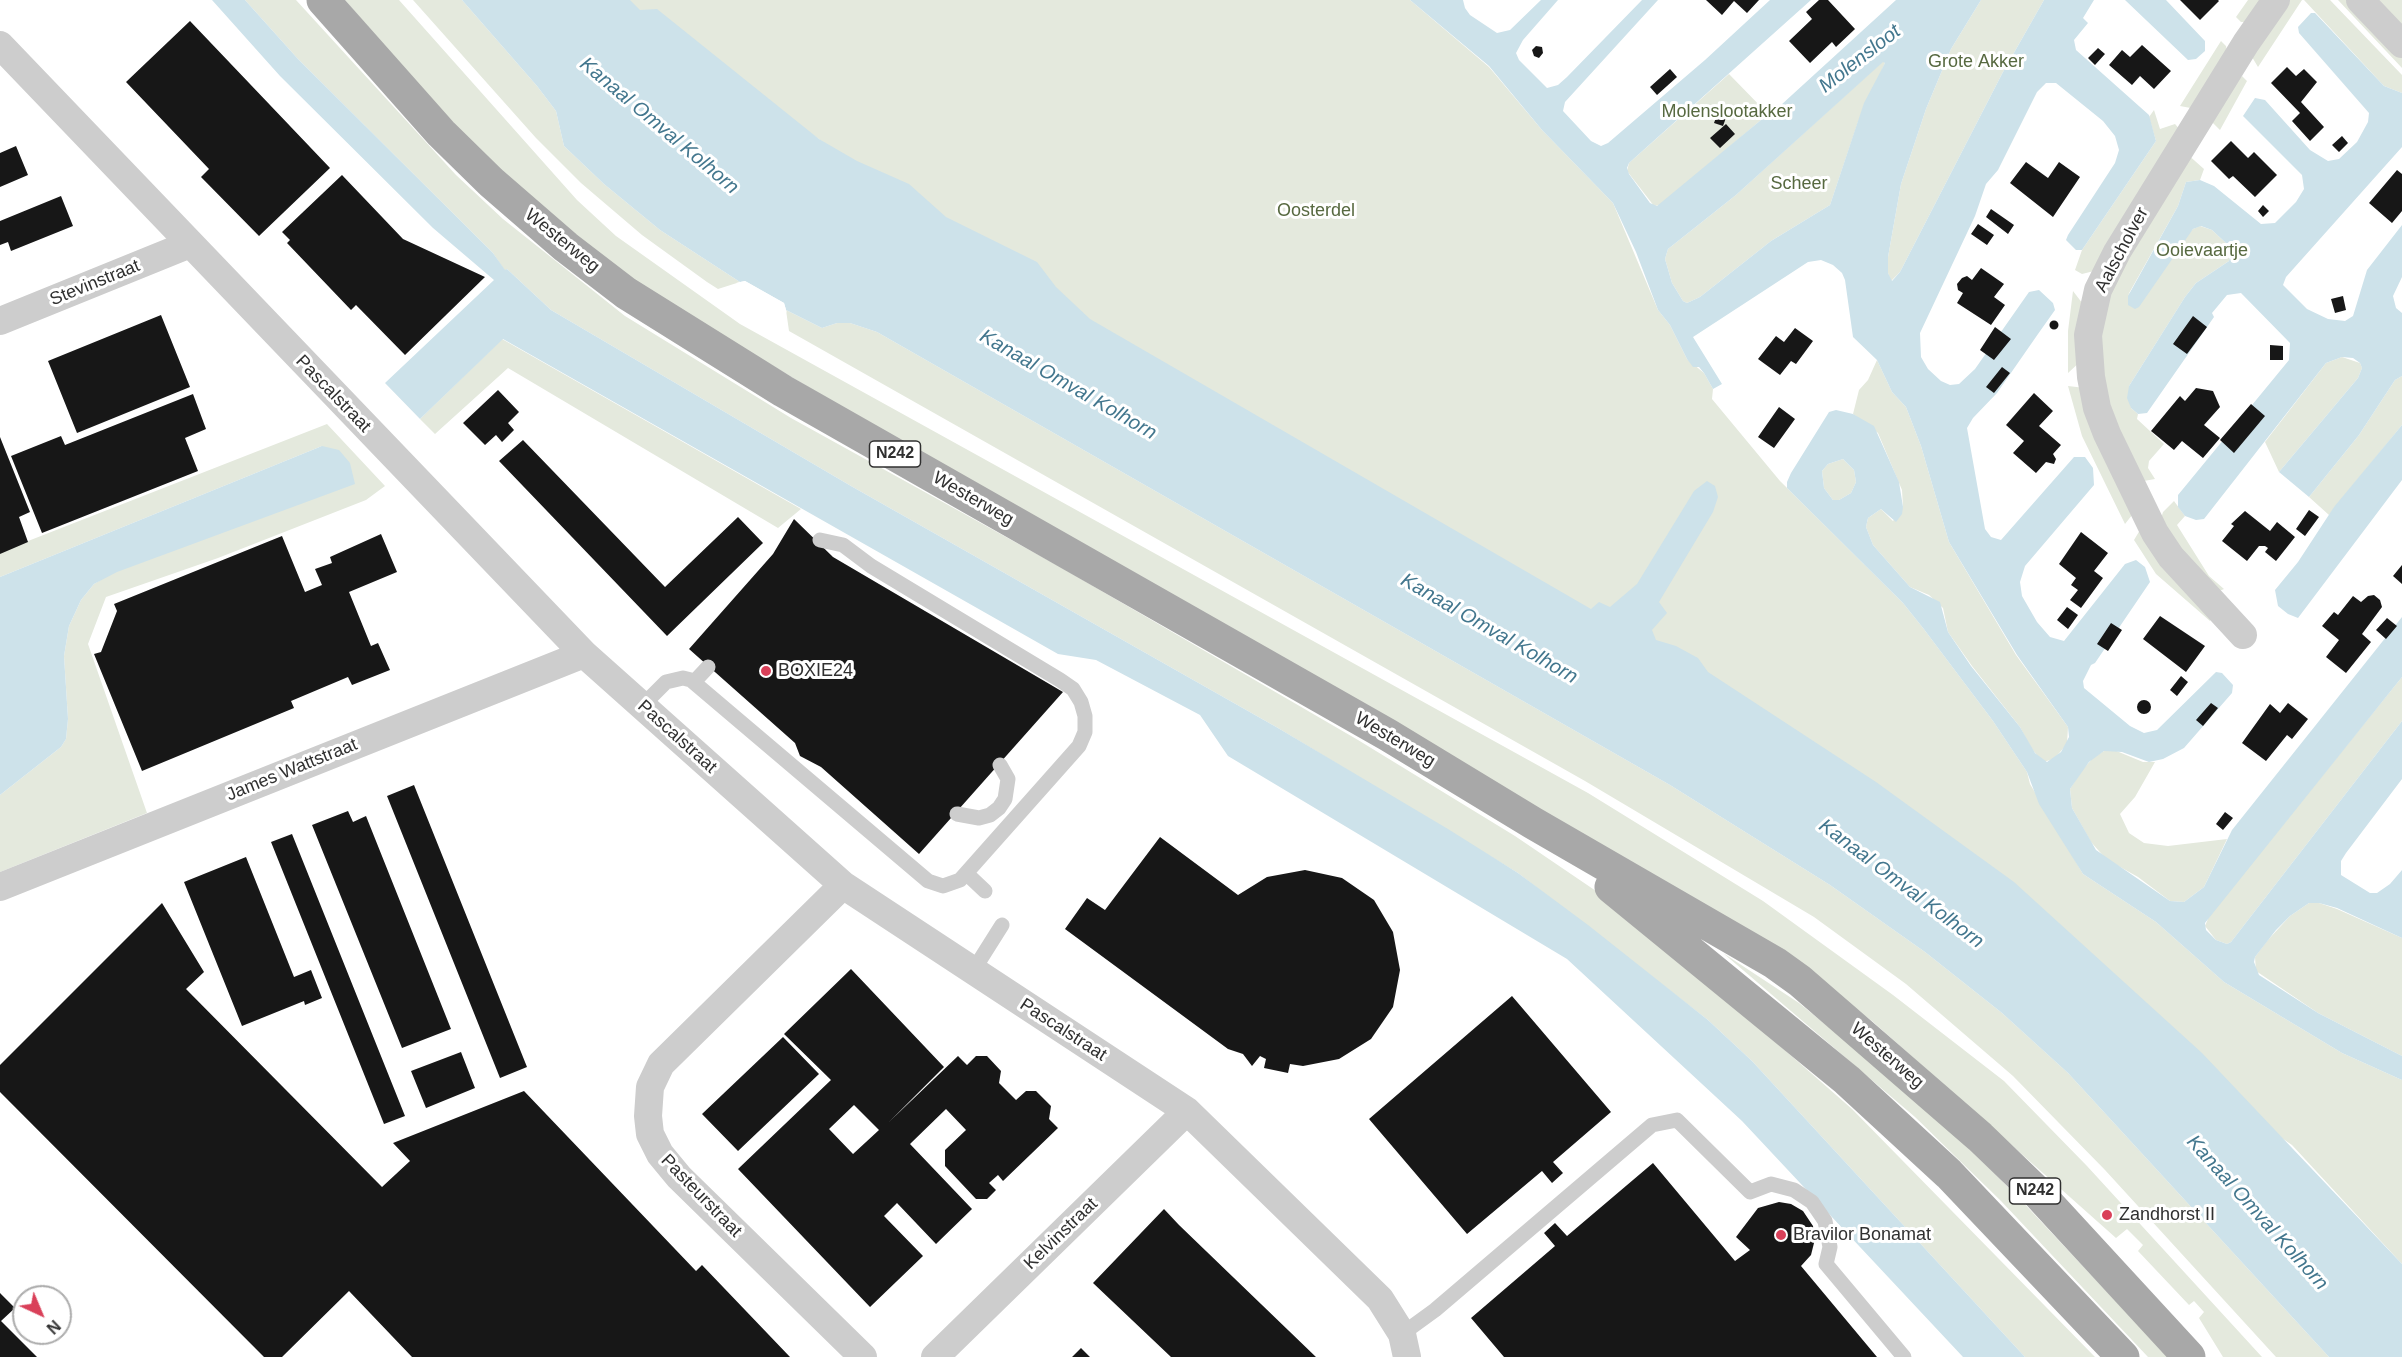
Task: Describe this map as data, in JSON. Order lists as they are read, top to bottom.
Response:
{
  "streets": {
    "main road": ["Westerweg", "N242"],
    "street": [
      "Aalscholver",
      "Stevinstraat",
      "Pascalstraat",
      "James Wattstraat",
      "Pasteurstraat",
      "Kelvinstraat"
    ]
  },
  "crossings": [
    ["Stevinstraat", "Pascalstraat"],
    ["Pascalstraat", "James Wattstraat"],
    ["Pascalstraat", "Pasteurstraat"],
    ["Pascalstraat", "Kelvinstraat"]
  ],
  "water": ["Molensloot", "Kanaal Omval Kolhorn"],
  "parks": [
    "Grote Akker",
    "Molenslootakker",
    "Scheer",
    "Oosterdel",
    "Ooievaartje"
  ],
  "places": ["BOXIE24", "Zandhorst II", "Bravilor Bonamat"],
  "north": "bottom right"
}
